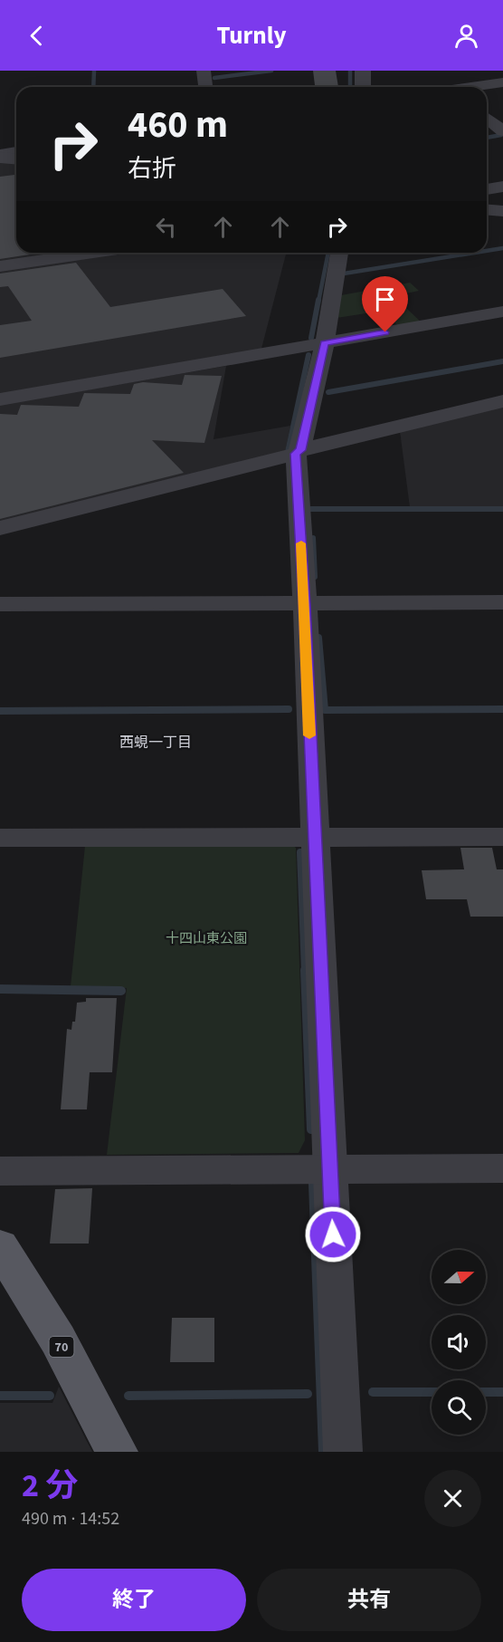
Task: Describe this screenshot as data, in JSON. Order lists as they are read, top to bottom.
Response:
{
  "streets": {
    "main road": ["70"]
  },
  "districts": ["西蜆一丁目"],
  "parks": ["十四山東公園"],
  "north": "right",
  "page": {
    "header": "Turnly",
    "turn": ["460 m", "右折"],
    "heading": ["2 分", "490 m · 14:52"],
    "buttons": ["終了", "共有"]
  }
}
